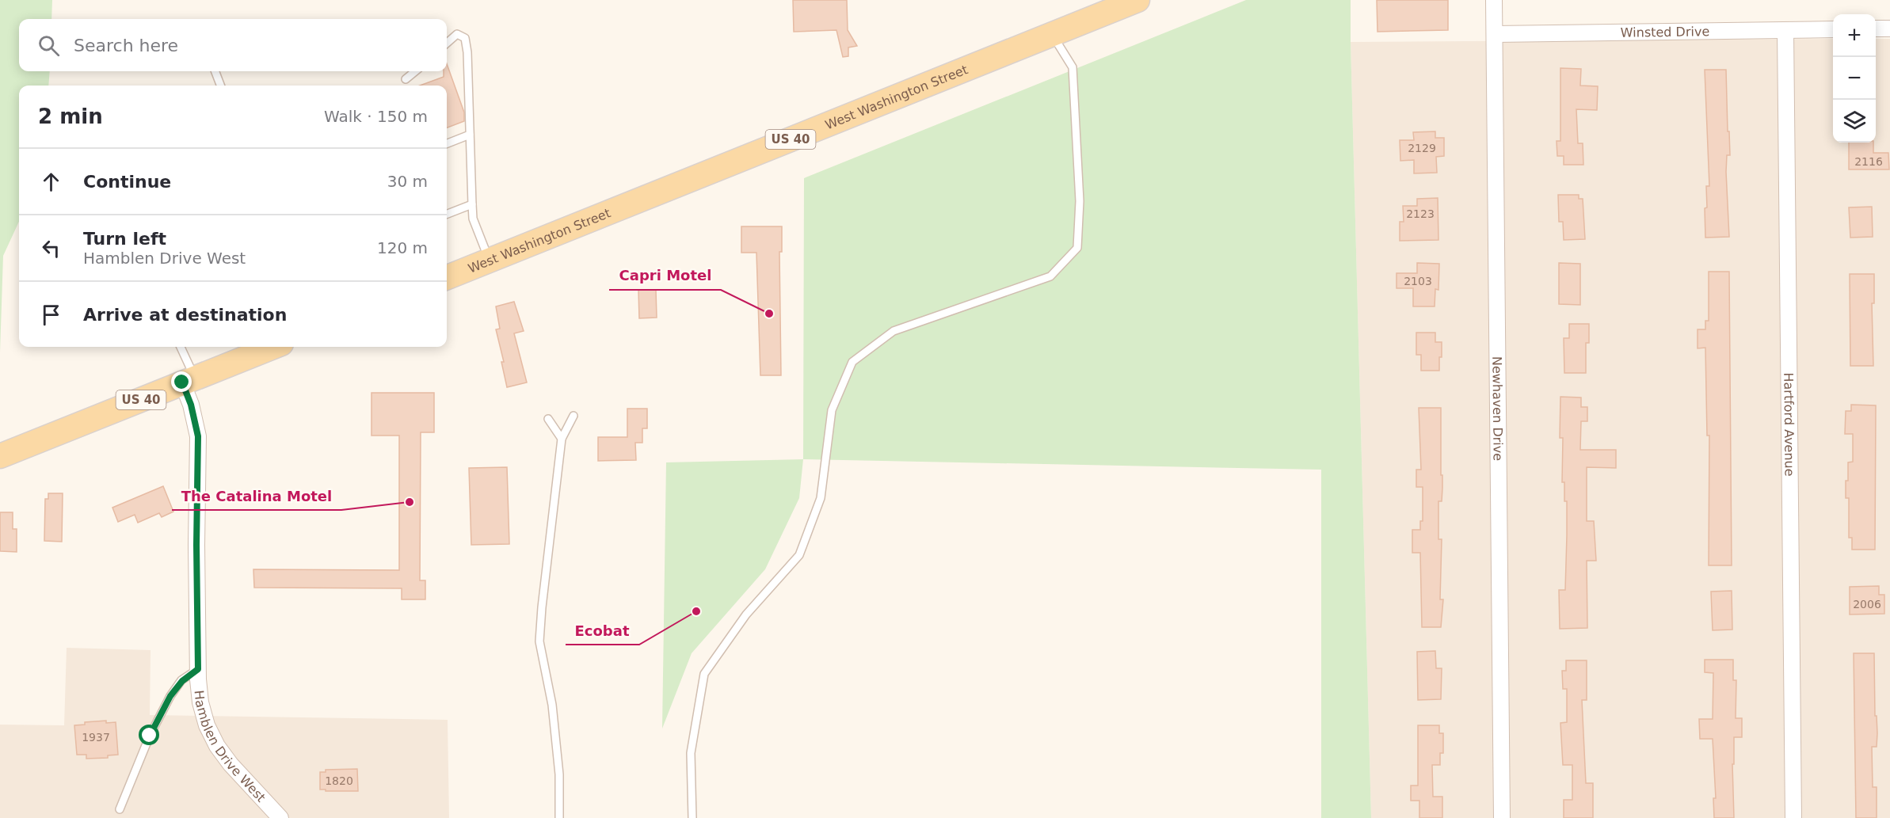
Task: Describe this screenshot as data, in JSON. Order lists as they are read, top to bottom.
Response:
{
  "streets": {
    "main road": ["West Washington Street", "US 40"],
    "street": [
      "Winsted Drive",
      "Newhaven Drive",
      "Hartford Avenue",
      "Hamblen Drive West"
    ]
  },
  "crossings": [
    ["Winsted Drive", "Newhaven Drive"],
    ["Winsted Drive", "Hartford Avenue"],
    ["US 40", "Hamblen Drive West"]
  ],
  "places": ["Capri Motel", "The Catalina Motel", "Ecobat"],
  "house_numbers": [
    "2129",
    "2116",
    "2123",
    "2103",
    "2006",
    "1937",
    "1820"
  ],
  "page": {
    "map_buttons": ["+", "−"],
    "search": "Search here",
    "heading": ["2 min", "Walk · 150 m"],
    "list": [
      ["Continue", "30 m"],
      ["Turn left", "Hamblen Drive West", "120 m"],
      "Arrive at destination"
    ]
  }
}
